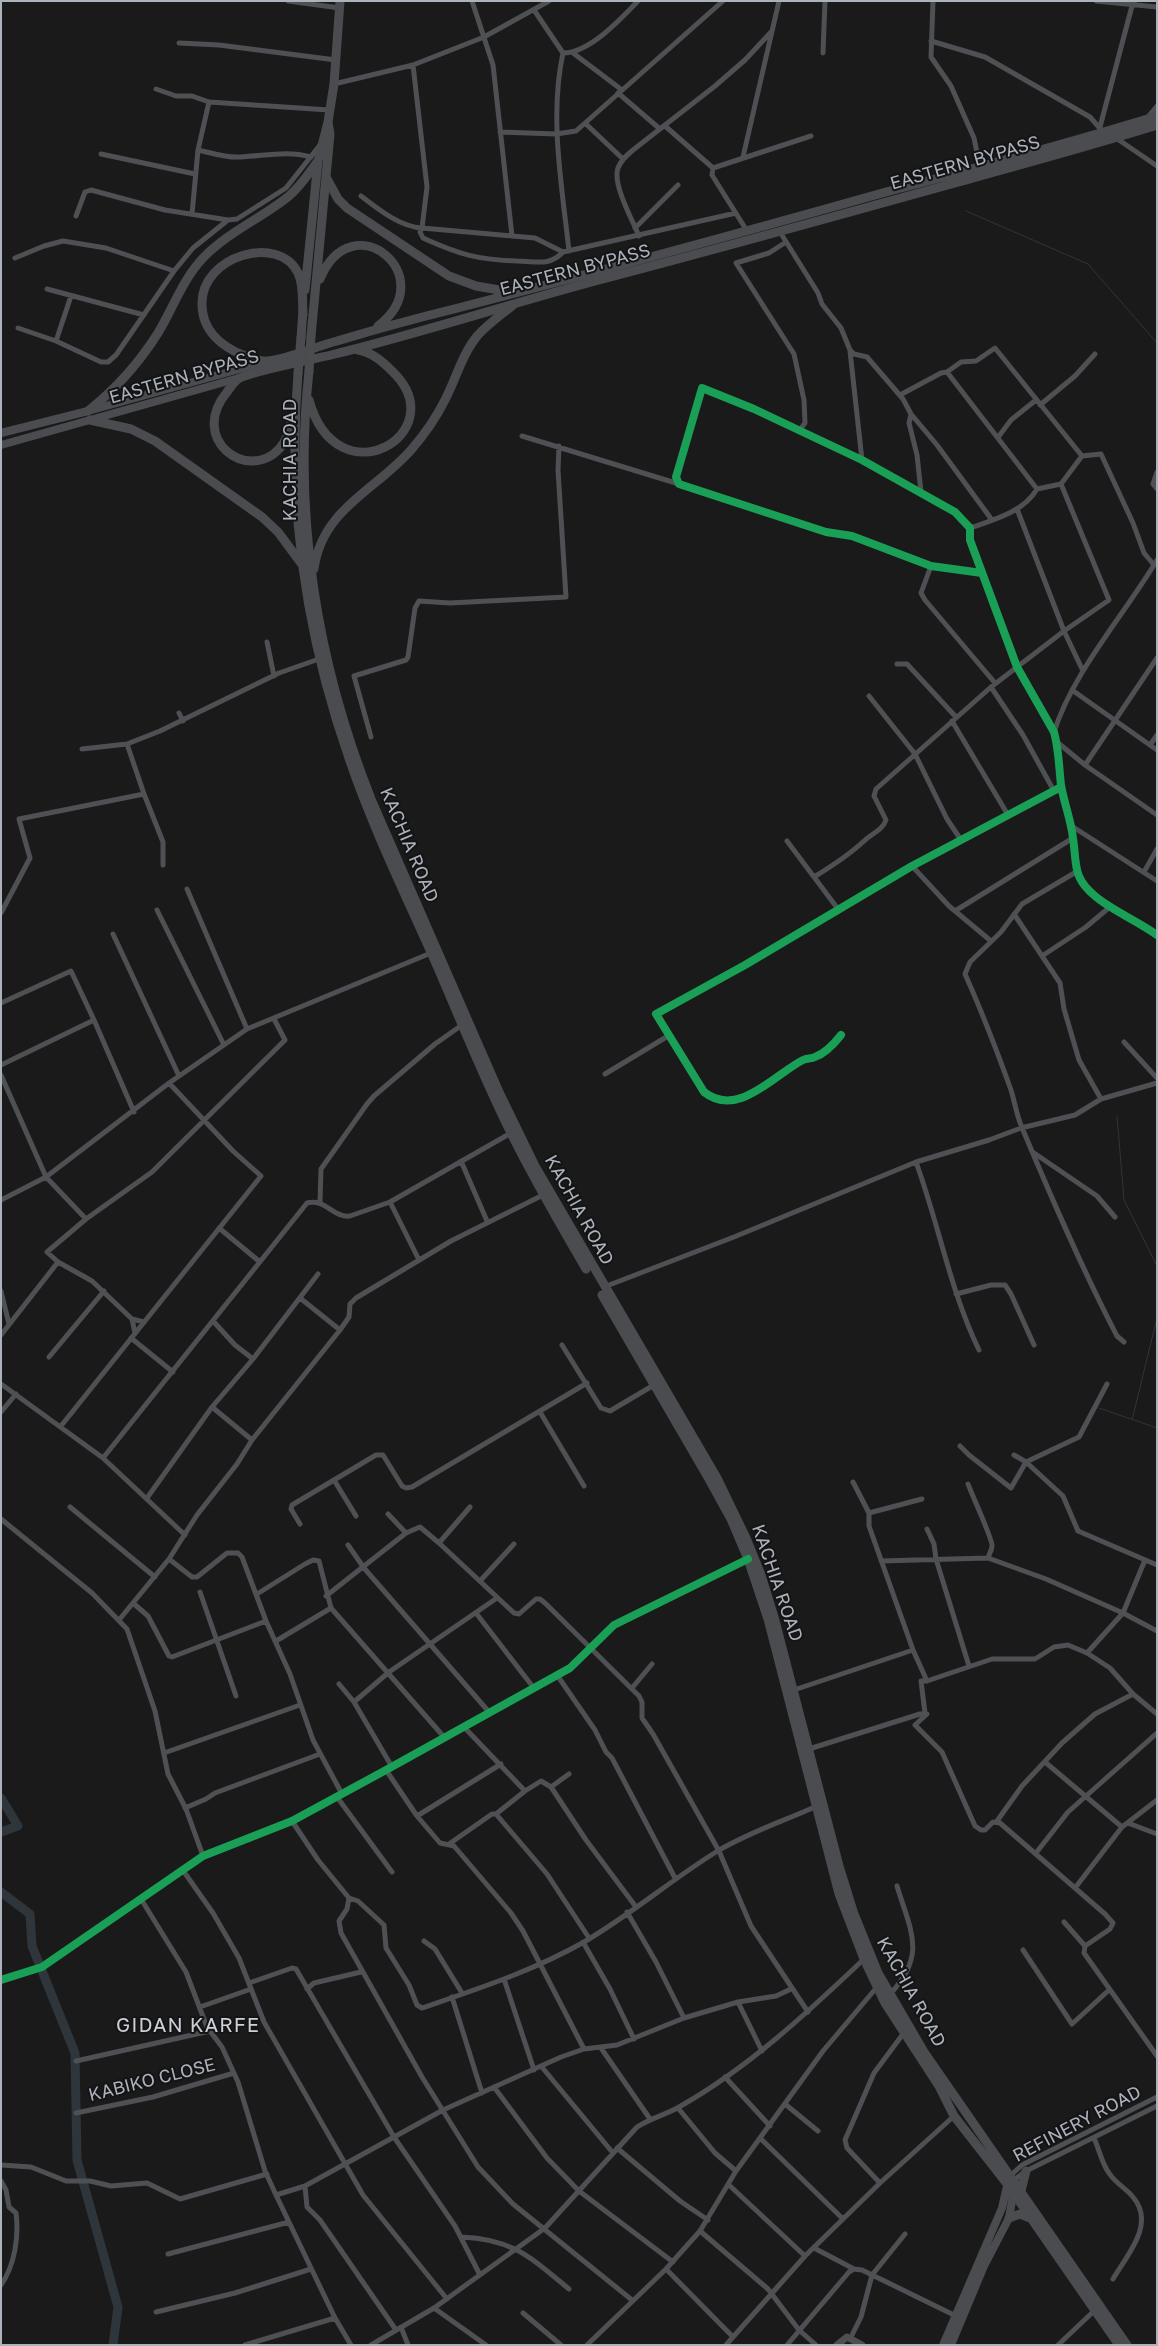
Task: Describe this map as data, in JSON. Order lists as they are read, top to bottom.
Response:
{
  "streets": {
    "highway": ["EASTERN BYPASS", "KACHIA ROAD"],
    "street": ["KABIKO CLOSE", "REFINERY ROAD"]
  },
  "crossings": [
    ["KACHIA ROAD", "REFINERY ROAD"]
  ],
  "districts": ["GIDAN KARFE"]
}
